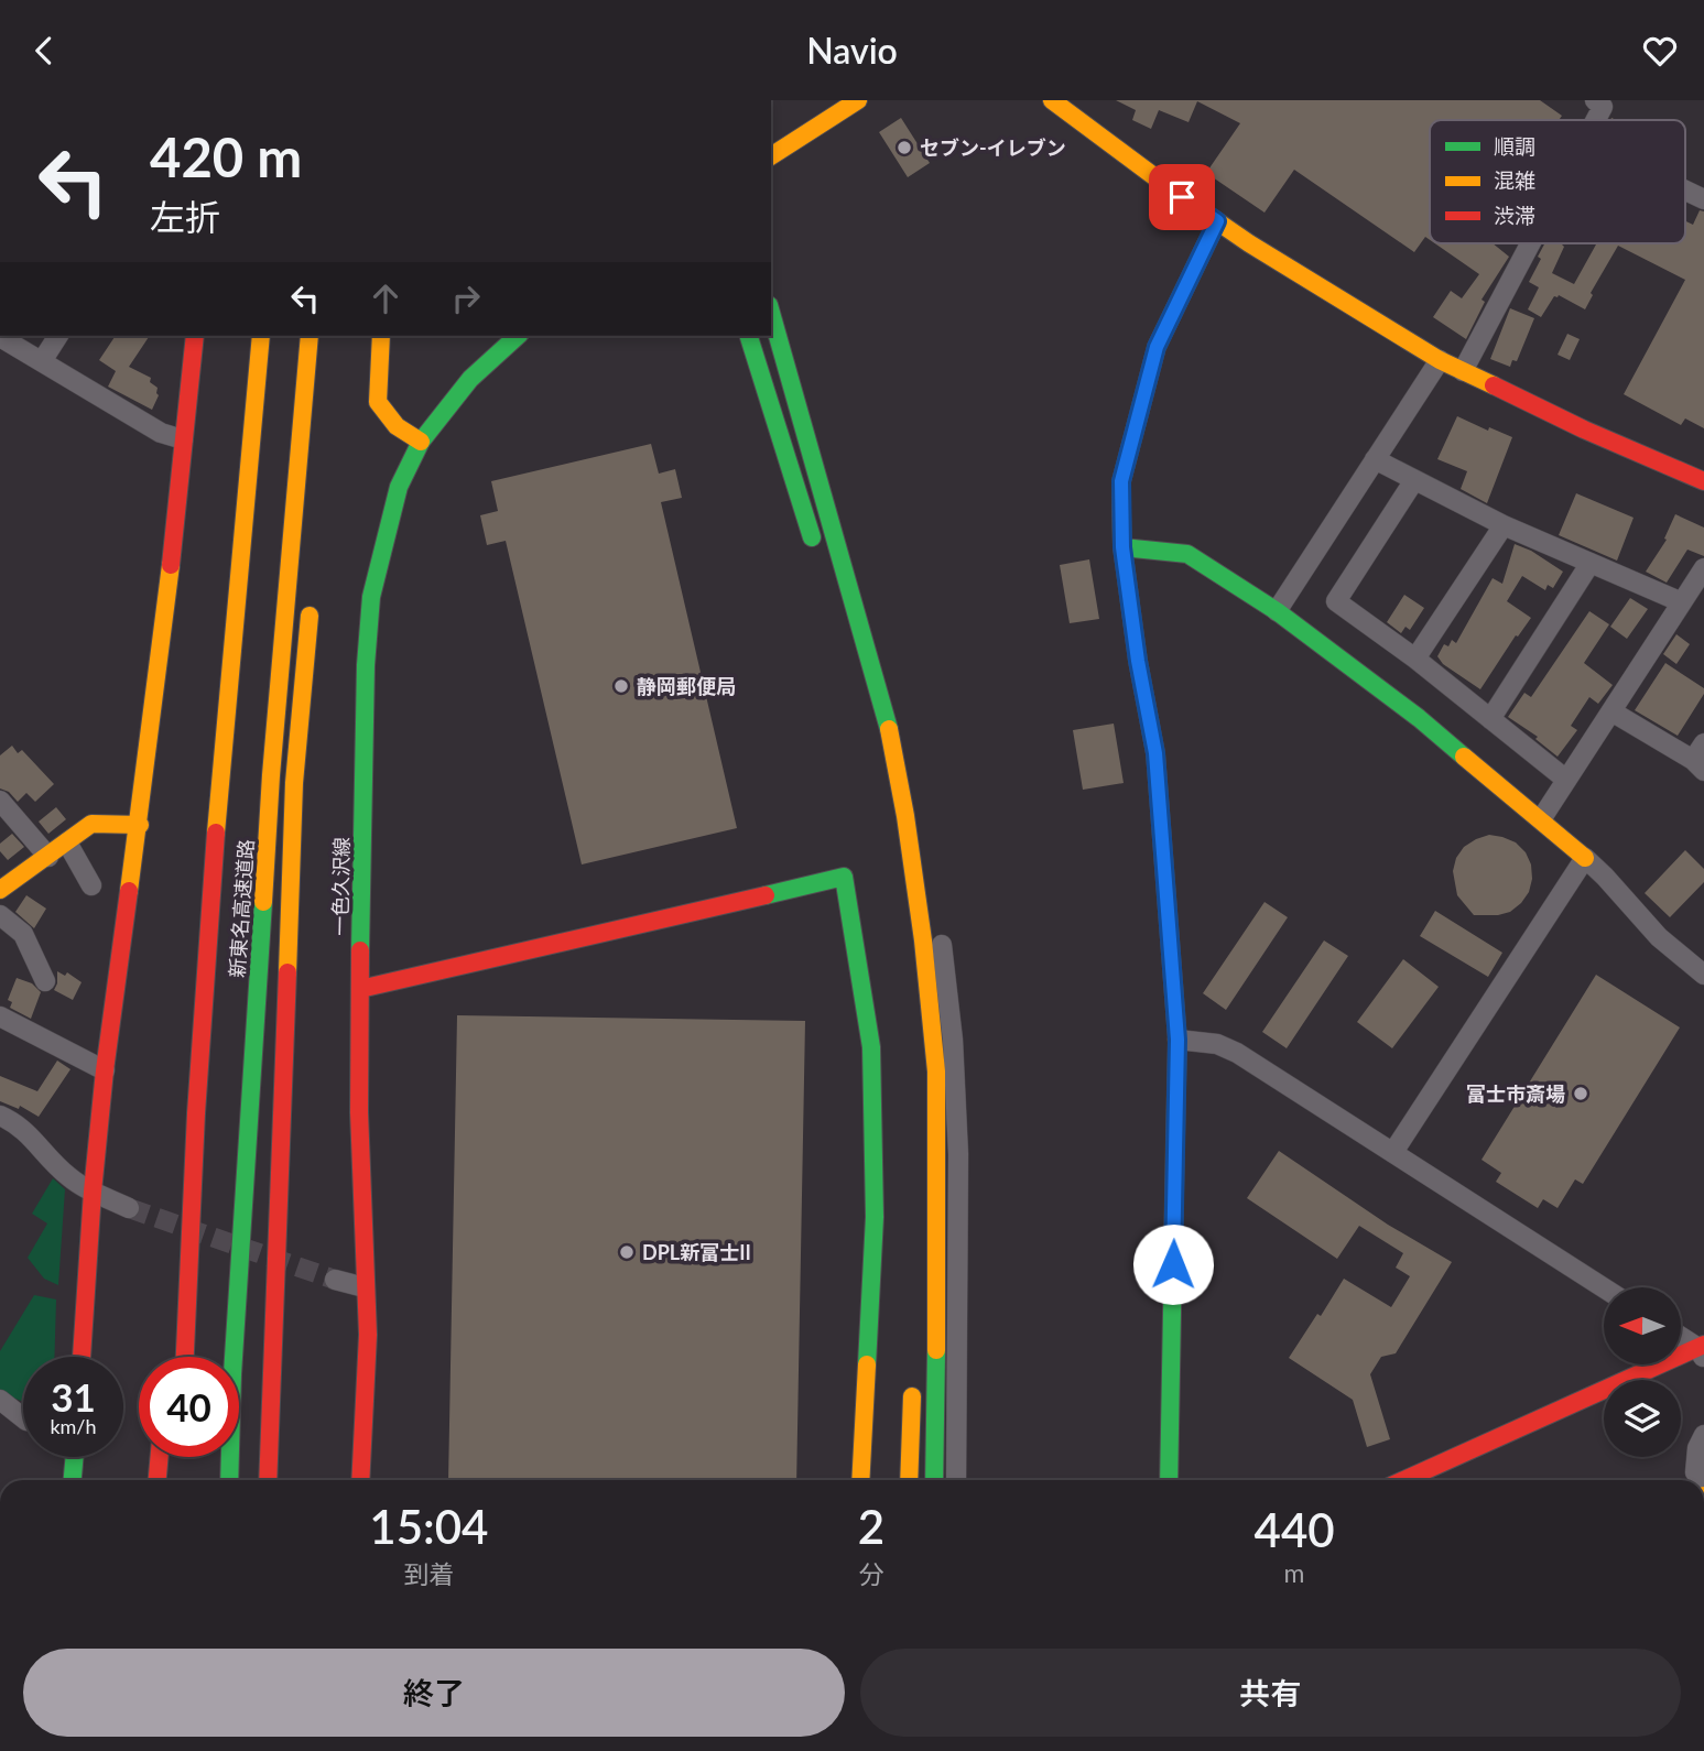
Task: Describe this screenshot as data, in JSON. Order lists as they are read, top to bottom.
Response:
{
  "streets": {
    "main road": ["一色久沢線", "新東名高速道路"]
  },
  "places": [
    "セブン-イレブン",
    "静岡郵便局",
    "富士市斎場",
    "DPL新富士II"
  ],
  "legend": ["順調", "混雑", "渋滞"],
  "north": "left",
  "page": {
    "header": "Navio",
    "turn": ["420 m", "左折"],
    "speed": "31 km/h",
    "limit": "40",
    "eta": [
      "15:04",
      "到着",
      "2",
      "分",
      "440",
      "m"
    ],
    "buttons": ["終了", "共有"]
  }
}
